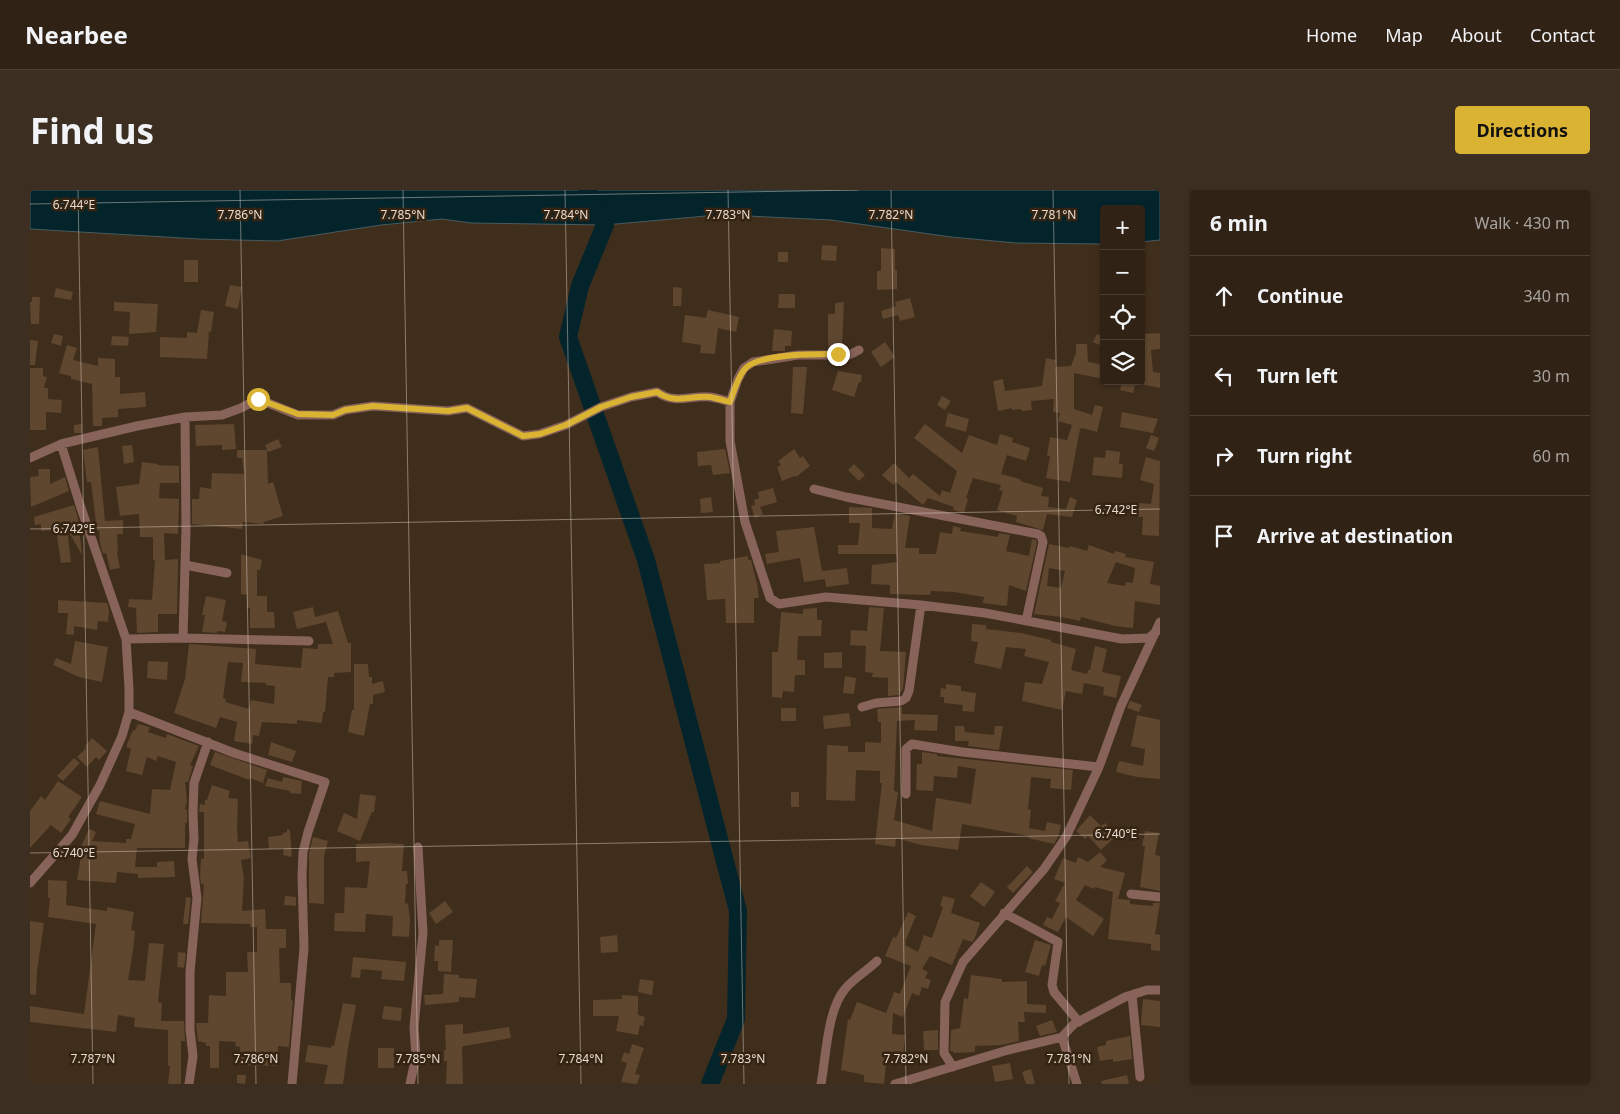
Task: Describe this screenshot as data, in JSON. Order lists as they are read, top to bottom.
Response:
{
  "page": {
    "header": "Nearbee",
    "nav": [
      "Home",
      "Map",
      "About",
      "Contact"
    ],
    "buttons": "Directions",
    "title": "Find us",
    "heading": ["6 min", "Walk · 430 m"],
    "map_buttons": ["+", "−"],
    "list": [
      ["Continue", "340 m"],
      ["Turn left", "30 m"],
      ["Turn right", "60 m"],
      "Arrive at destination"
    ]
  },
  "coordinates": [
    "6.744°E",
    "7.786°N",
    "7.785°N",
    "7.784°N",
    "7.783°N",
    "7.782°N",
    "7.781°N",
    "6.742°E",
    "6.740°E",
    "7.787°N"
  ]
}
